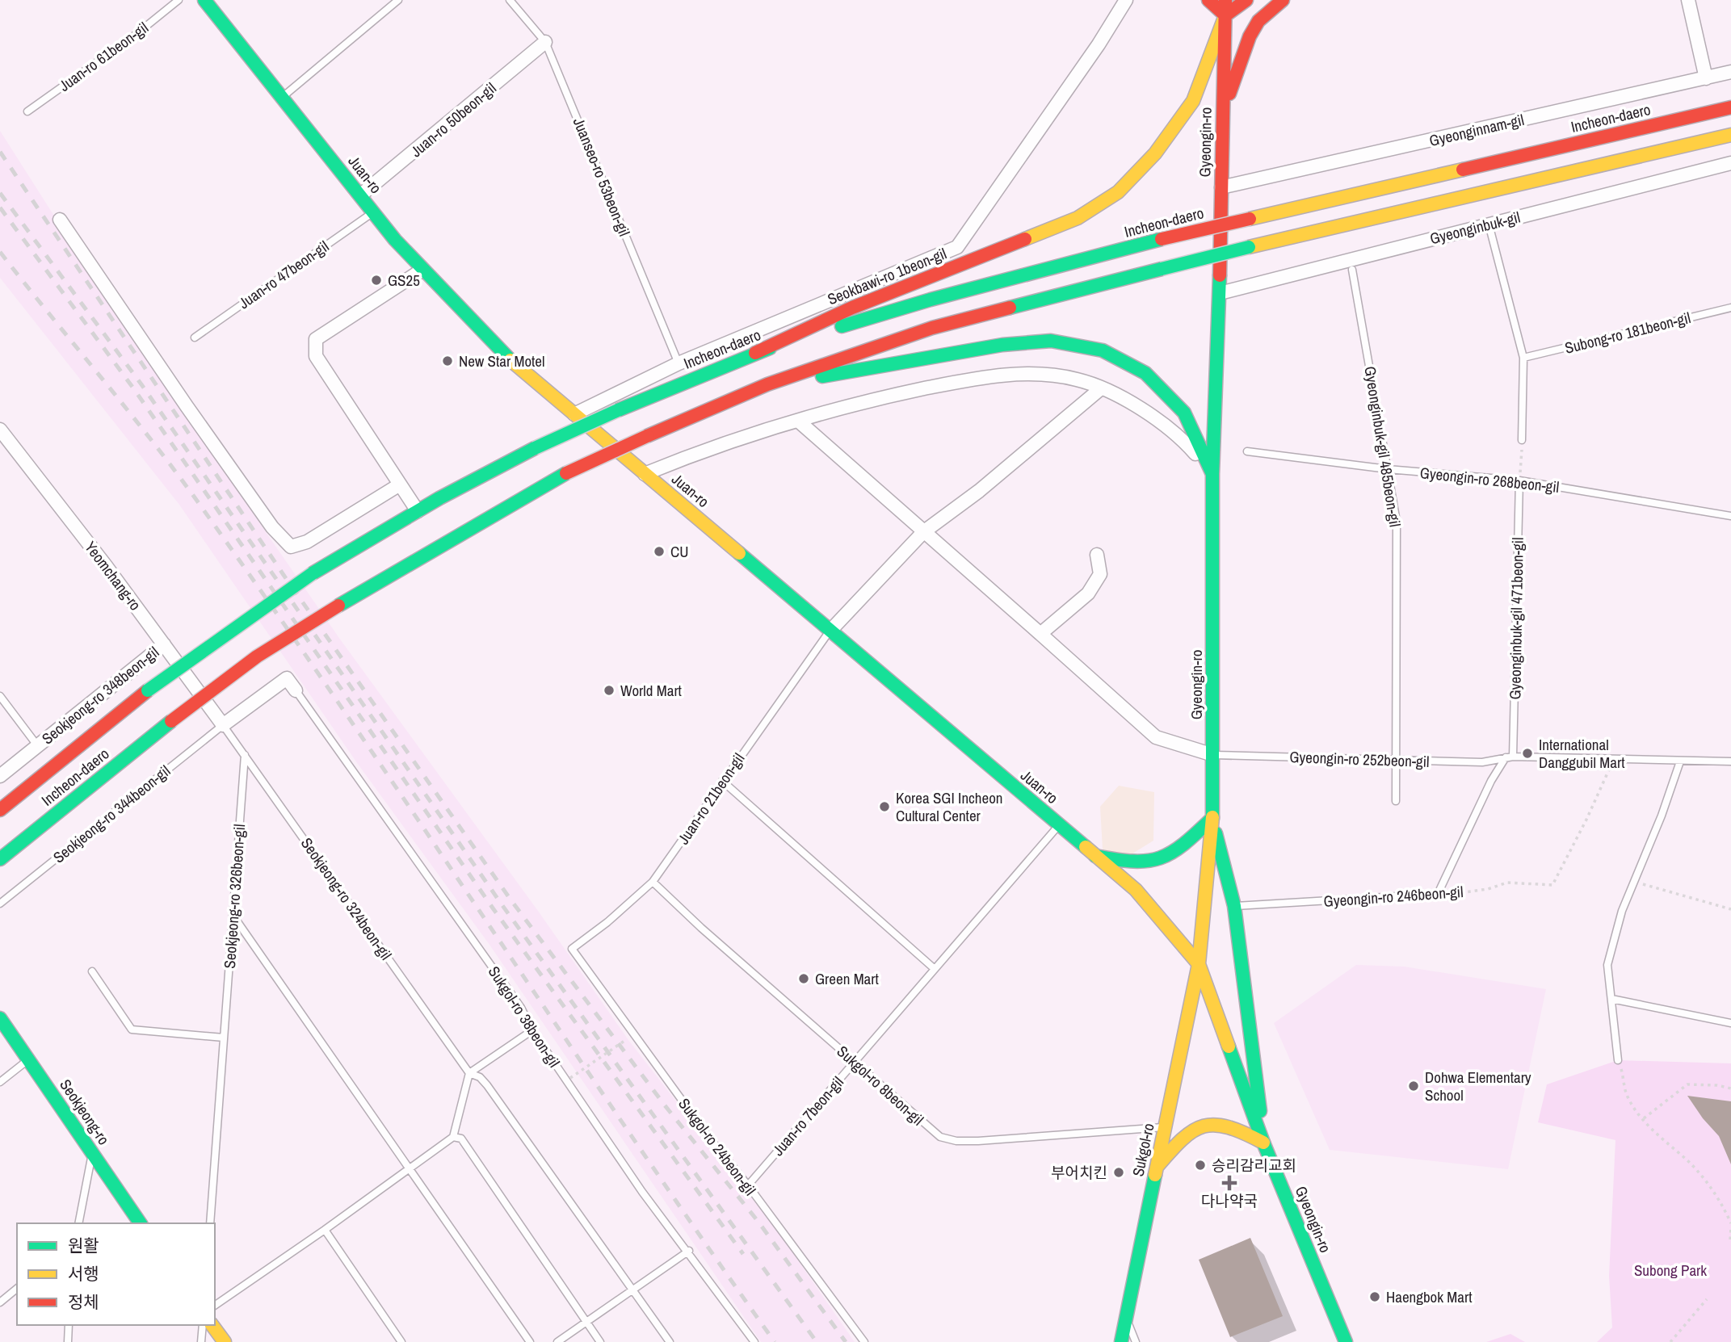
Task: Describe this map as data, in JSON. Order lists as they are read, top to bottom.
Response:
{
  "streets": {
    "main road": [
      "Incheon-daero",
      "Gyeongin-ro",
      "Juan-ro",
      "Seokjeong-ro",
      "Sukgol-ro"
    ],
    "street": [
      "Juan-ro 50beon-gil",
      "Gyeonginnam-gil",
      "Gyeonginbuk-gil",
      "Seokbawi-ro 1beon-gil",
      "Yeomchang-ro",
      "Seokjeong-ro 348beon-gil"
    ],
    "lane": [
      "Juan-ro 61beon-gil",
      "Juanseo-ro 53beon-gil",
      "Juan-ro 47beon-gil",
      "Subong-ro 181beon-gil",
      "Gyeonginbuk-gil 485beon-gil",
      "Gyeongin-ro 268beon-gil",
      "Gyeonginbuk-gil 471beon-gil",
      "Gyeongin-ro 252beon-gil",
      "Juan-ro 21beon-gil",
      "Seokjeong-ro 344beon-gil",
      "Seokjeong-ro 326beon-gil",
      "Gyeongin-ro 246beon-gil",
      "Seokjeong-ro 324beon-gil",
      "Sukgol-ro 38beon-gil",
      "Sukgol-ro 8beon-gil",
      "Juan-ro 7beon-gil",
      "Sukgol-ro 24beon-gil"
    ]
  },
  "crossings": [
    ["Juan-ro 50beon-gil", "Juan-ro"],
    ["Juan-ro 50beon-gil", "Juanseo-ro 53beon-gil"],
    ["Gyeonginnam-gil", "Gyeongin-ro"],
    ["Gyeongin-ro", "Juan-ro"],
    ["Gyeongin-ro", "Gyeonginbuk-gil"],
    ["Gyeongin-ro", "Gyeongin-ro 252beon-gil"],
    ["Gyeongin-ro", "Sukgol-ro"],
    ["Juan-ro", "Juan-ro 47beon-gil"],
    ["Juan-ro", "Seokbawi-ro 1beon-gil"],
    ["Juan-ro", "Juan-ro 21beon-gil"],
    ["Juan-ro", "Juan-ro 7beon-gil"],
    ["Juan-ro", "Sukgol-ro"],
    ["Juanseo-ro 53beon-gil", "Seokbawi-ro 1beon-gil"],
    ["Gyeonginbuk-gil 485beon-gil", "Gyeongin-ro 268beon-gil"],
    ["Gyeonginbuk-gil 485beon-gil", "Gyeongin-ro 252beon-gil"],
    ["Gyeongin-ro 268beon-gil", "Gyeonginbuk-gil 471beon-gil"],
    ["Yeomchang-ro", "Seokjeong-ro 348beon-gil"],
    ["Yeomchang-ro", "Seokjeong-ro 344beon-gil"],
    ["Yeomchang-ro", "Seokjeong-ro 324beon-gil"],
    ["Gyeonginbuk-gil 471beon-gil", "Gyeongin-ro 252beon-gil"],
    ["Gyeongin-ro 252beon-gil", "Gyeongin-ro 246beon-gil"],
    ["Juan-ro 21beon-gil", "Sukgol-ro 8beon-gil"],
    ["Juan-ro 21beon-gil", "Sukgol-ro 24beon-gil"],
    ["Seokjeong-ro 344beon-gil", "Seokjeong-ro 324beon-gil"],
    ["Seokjeong-ro 326beon-gil", "Seokjeong-ro 324beon-gil"],
    ["Sukgol-ro 8beon-gil", "Juan-ro 7beon-gil"],
    ["Sukgol-ro 8beon-gil", "Sukgol-ro"],
    ["Juan-ro 7beon-gil", "Sukgol-ro 24beon-gil"]
  ],
  "parks": ["Subong Park"],
  "places": {
    "other": [
      "GS25",
      "New Star Motel",
      "CU",
      "World Mart",
      "International Danggubil Mart",
      "Korea SGI Incheon Cultural Center",
      "Green Mart",
      "Dohwa Elementary School",
      "승리감리교회",
      "부어치킨",
      "Haengbok Mart"
    ],
    "health": ["다나약국"]
  },
  "legend": ["원활", "서행", "정체"]
}
